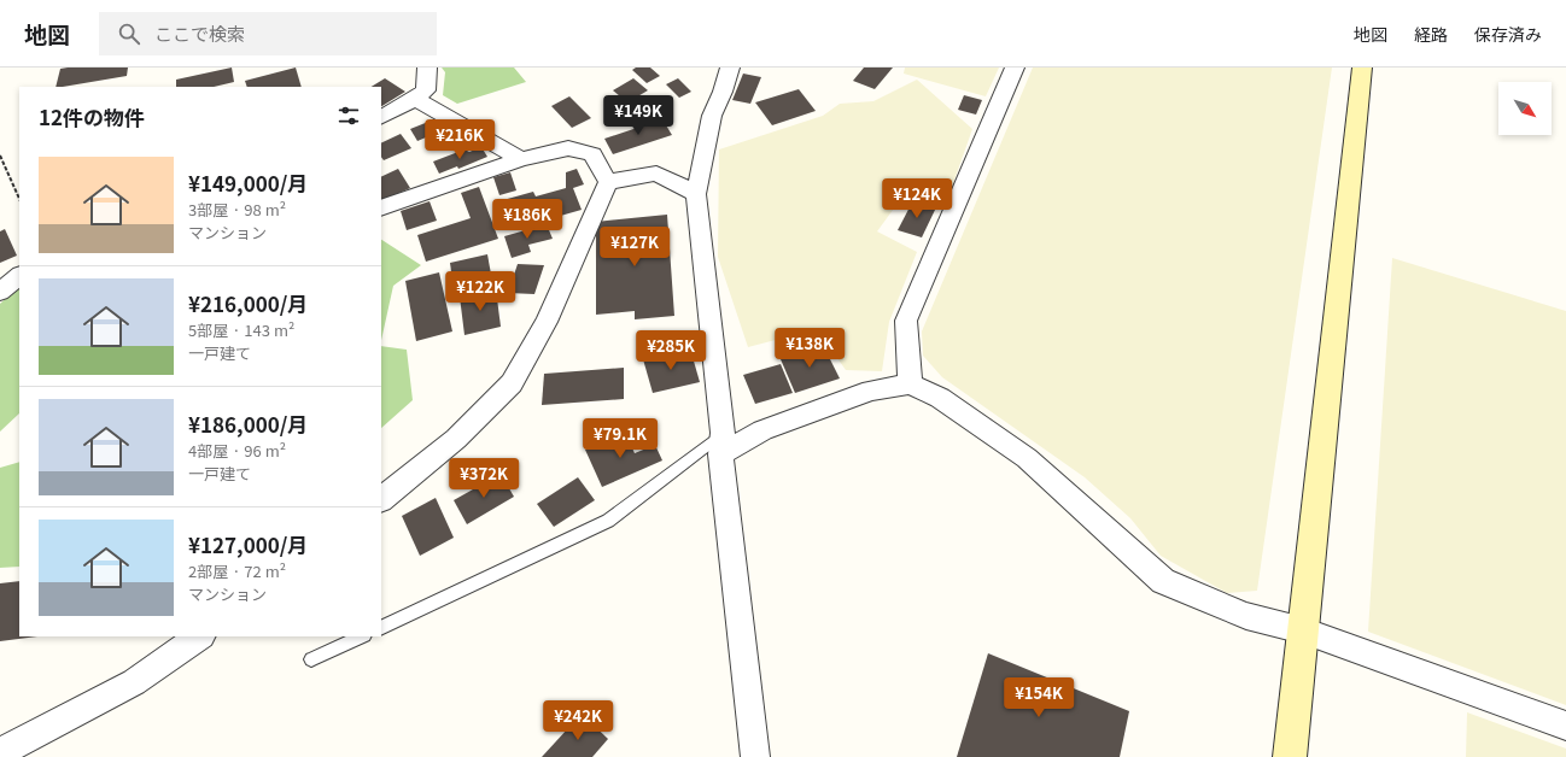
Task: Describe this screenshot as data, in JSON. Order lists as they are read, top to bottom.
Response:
{
  "north": "bottom right",
  "page": {
    "header": "地図",
    "search": "ここで検索",
    "nav": ["地図", "経路", "保存済み"],
    "heading": "12件の物件",
    "price": [
      "¥149K",
      "¥216K",
      "¥124K",
      "¥186K",
      "¥127K",
      "¥122K",
      "¥138K",
      "¥285K",
      "¥79.1K",
      "¥372K",
      "¥154K",
      "¥242K"
    ],
    "list": [
      {
        "name": "¥149,000/月",
        "note": "3部屋 · 98 m² · マンション"
      },
      {
        "name": "¥216,000/月",
        "note": "5部屋 · 143 m² · 一戸建て"
      },
      {
        "name": "¥186,000/月",
        "note": "4部屋 · 96 m² · 一戸建て"
      },
      {
        "name": "¥127,000/月",
        "note": "2部屋 · 72 m² · マンション"
      }
    ]
  }
}
